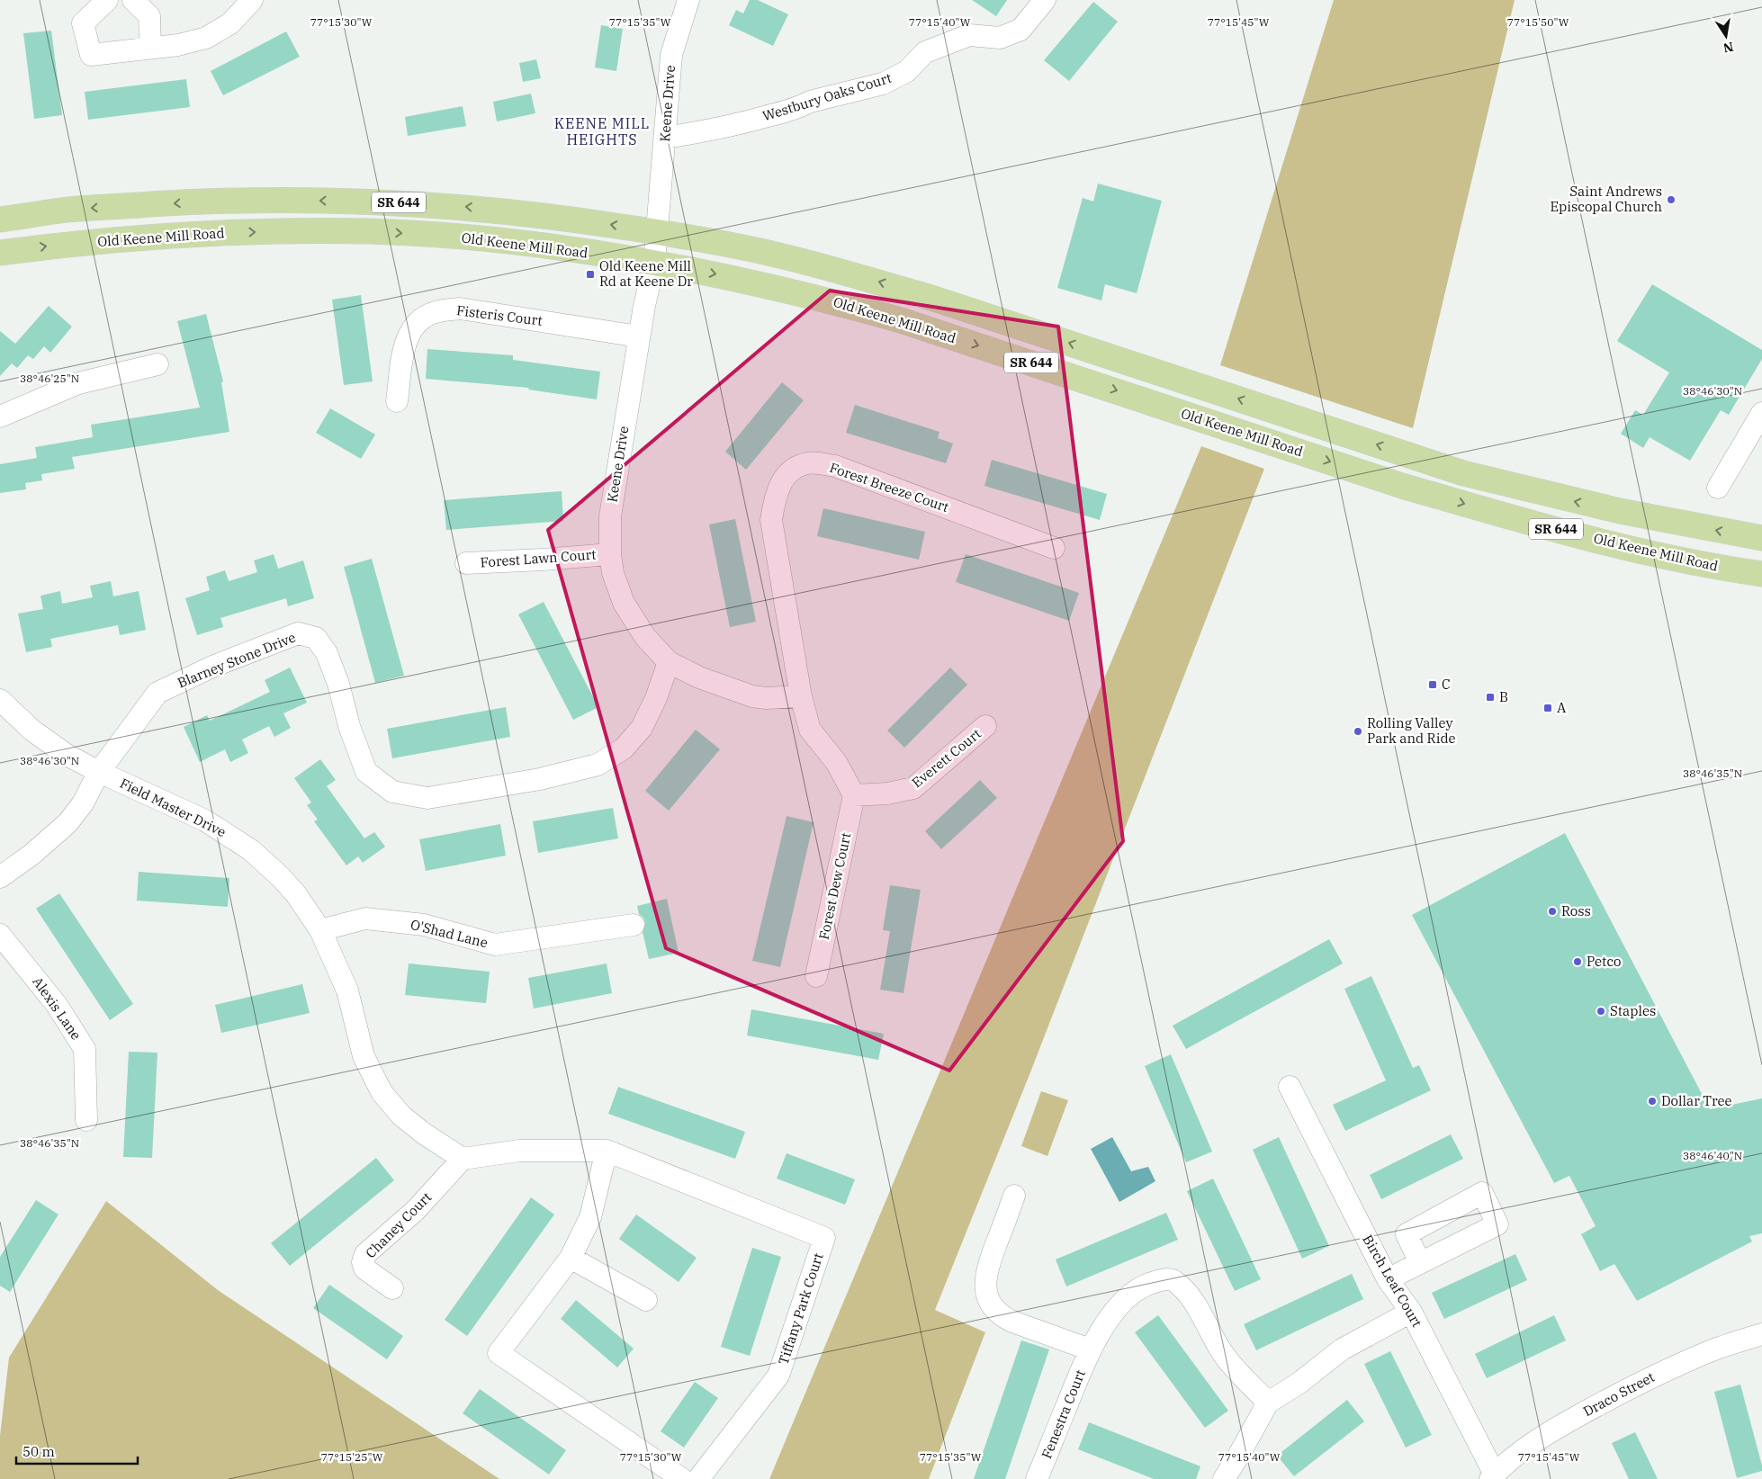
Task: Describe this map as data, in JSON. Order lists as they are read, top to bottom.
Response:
{
  "streets": {
    "main road": ["SR 644", "Old Keene Mill Road"],
    "street": [
      "Westbury Oaks Court",
      "Keene Drive",
      "Fisteris Court",
      "Forest Breeze Court",
      "Forest Lawn Court",
      "Blarney Stone Drive",
      "Everett Court",
      "Field Master Drive",
      "Forest Dew Court",
      "O'Shad Lane",
      "Alexis Lane",
      "Chaney Court",
      "Birch Leaf Court",
      "Tiffany Park Court",
      "Draco Street",
      "Fenestra Court"
    ]
  },
  "crossings": [
    ["Westbury Oaks Court", "Keene Drive"],
    ["Keene Drive", "SR 644"],
    ["Keene Drive", "Old Keene Mill Road"],
    ["Keene Drive", "Fisteris Court"],
    ["Keene Drive", "Forest Breeze Court"],
    ["Keene Drive", "Forest Lawn Court"],
    ["Keene Drive", "Blarney Stone Drive"],
    ["Blarney Stone Drive", "Field Master Drive"],
    ["Everett Court", "Forest Dew Court"],
    ["Field Master Drive", "O'Shad Lane"],
    ["Field Master Drive", "Chaney Court"],
    ["Field Master Drive", "Tiffany Park Court"],
    ["Chaney Court", "Tiffany Park Court"],
    ["Birch Leaf Court", "Draco Street"]
  ],
  "districts": ["KEENE MILL HEIGHTS"],
  "places": {
    "other": [
      "Saint Andrews Episcopal Church",
      "Rolling Valley Park and Ride",
      "Ross",
      "Petco",
      "Staples",
      "Dollar Tree"
    ],
    "transit": [
      "Old Keene Mill Rd at Keene Dr",
      "C",
      "B",
      "A"
    ]
  },
  "scale_bar": "50 m",
  "north": "bottom",
  "coordinates": [
    "77°15'30\"W",
    "77°15'35\"W",
    "77°15'40\"W",
    "77°15'45\"W",
    "77°15'50\"W",
    "38°46'25\"N",
    "38°46'30\"N",
    "38°46'35\"N",
    "38°46'40\"N",
    "77°15'25\"W"
  ]
}
